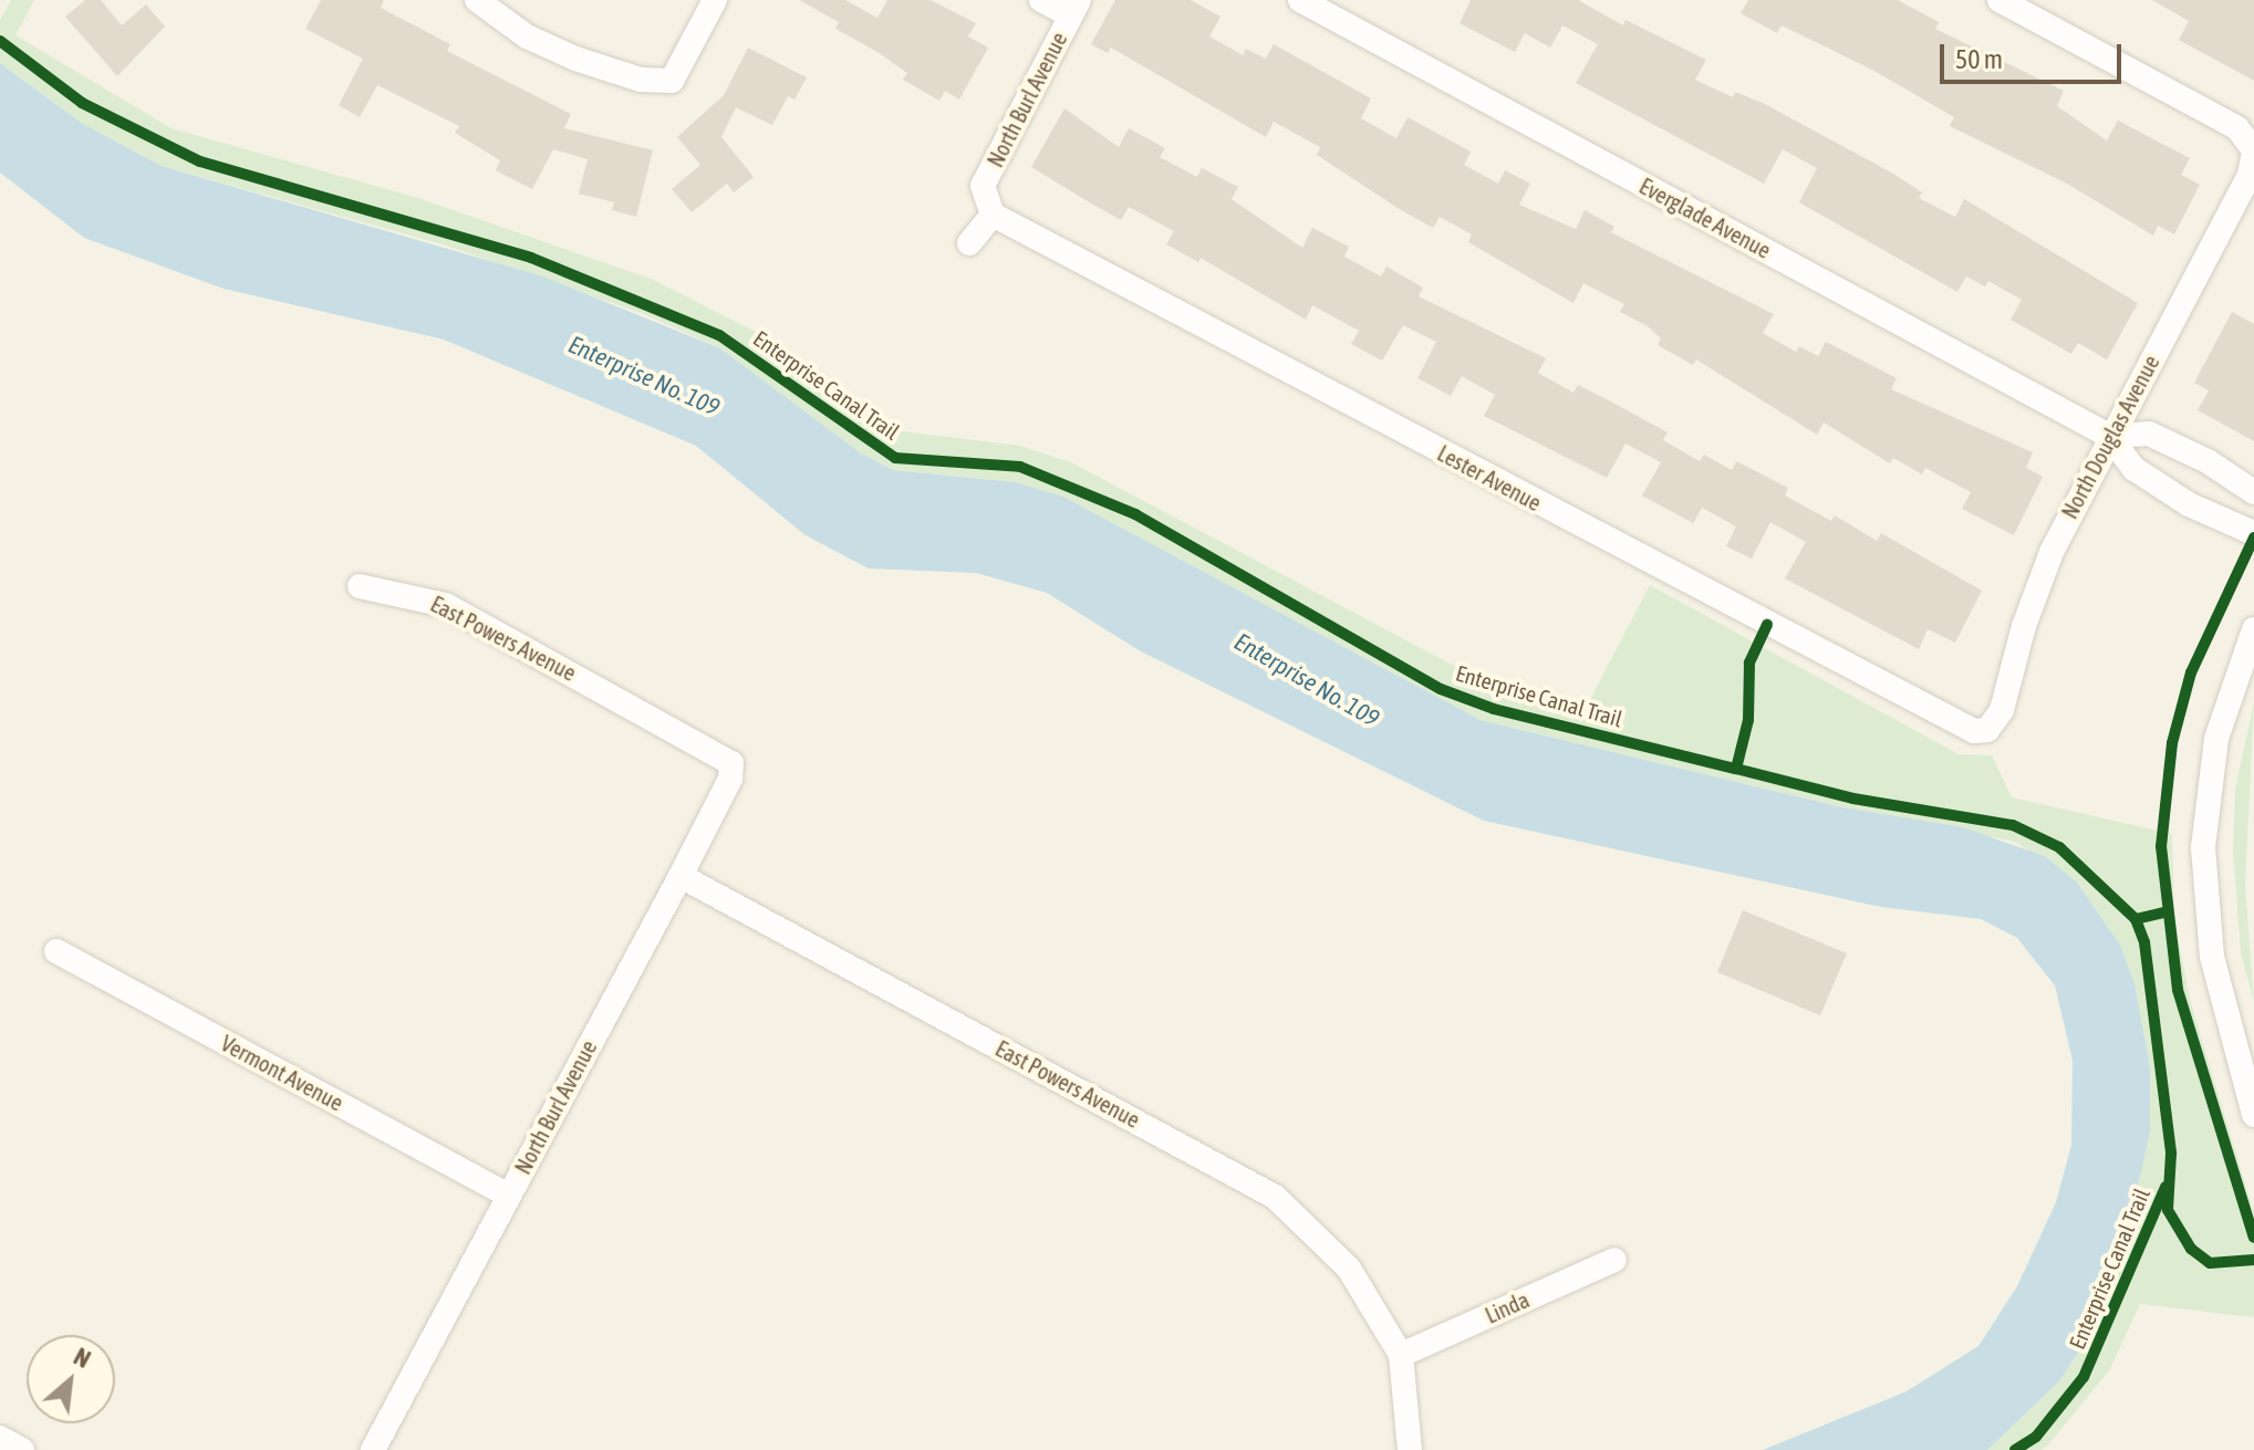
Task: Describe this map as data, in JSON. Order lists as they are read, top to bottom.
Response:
{
  "streets": {
    "street": [
      "North Burl Avenue",
      "Everglade Avenue",
      "North Douglas Avenue",
      "Lester Avenue",
      "East Powers Avenue",
      "Vermont Avenue",
      "Linda"
    ],
    "cycle path": ["Enterprise Canal Trail"]
  },
  "crossings": [
    ["North Burl Avenue", "Lester Avenue"],
    ["North Burl Avenue", "East Powers Avenue"],
    ["North Burl Avenue", "Vermont Avenue"],
    ["Everglade Avenue", "North Douglas Avenue"],
    ["North Douglas Avenue", "Lester Avenue"],
    ["East Powers Avenue", "Linda"]
  ],
  "water": ["Enterprise No. 109"],
  "scale_bar": "50 m",
  "north": "top right"
}
